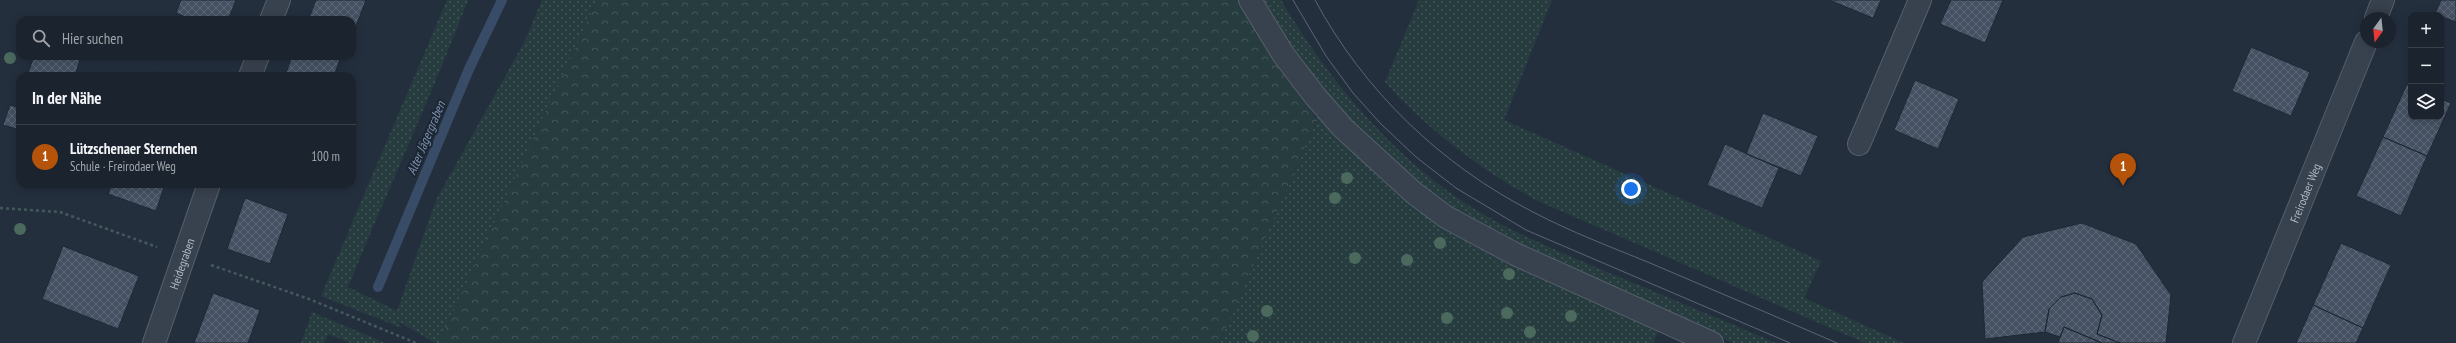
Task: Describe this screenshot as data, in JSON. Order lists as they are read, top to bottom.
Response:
{
  "streets": {
    "street": ["Freirodaer Weg", "Heidegraben"]
  },
  "water": ["Alter Jägergraben"],
  "north": "bottom",
  "page": {
    "map_buttons": ["+", "−"],
    "search": "Hier suchen",
    "heading": "In der Nähe",
    "list": [
      {
        "mark": "1",
        "name": "Lützschenaer Sternchen",
        "note": "Schule · Freirodaer Weg",
        "value": "100 m"
      }
    ],
    "pins": "1"
  }
}
